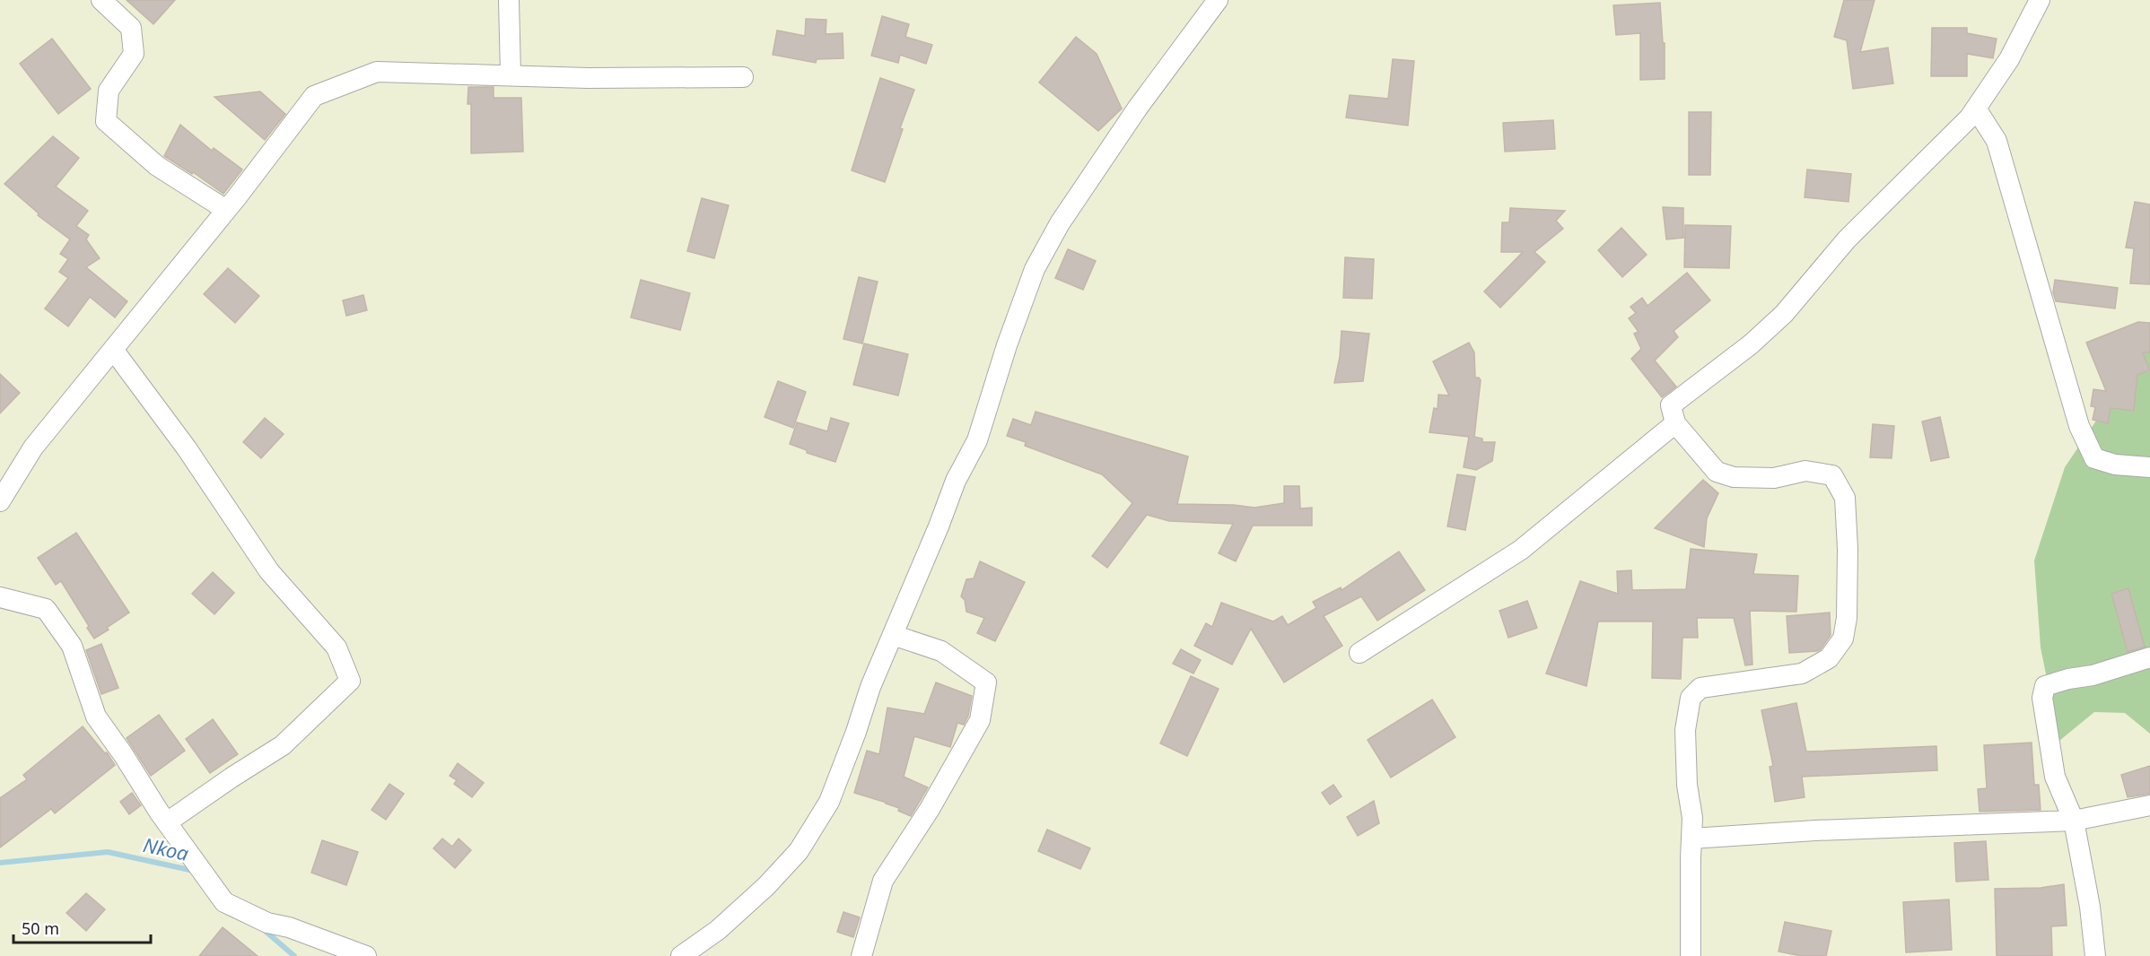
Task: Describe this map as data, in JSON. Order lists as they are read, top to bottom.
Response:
{
  "water": ["Nkoa"],
  "scale_bar": "50 m"
}
